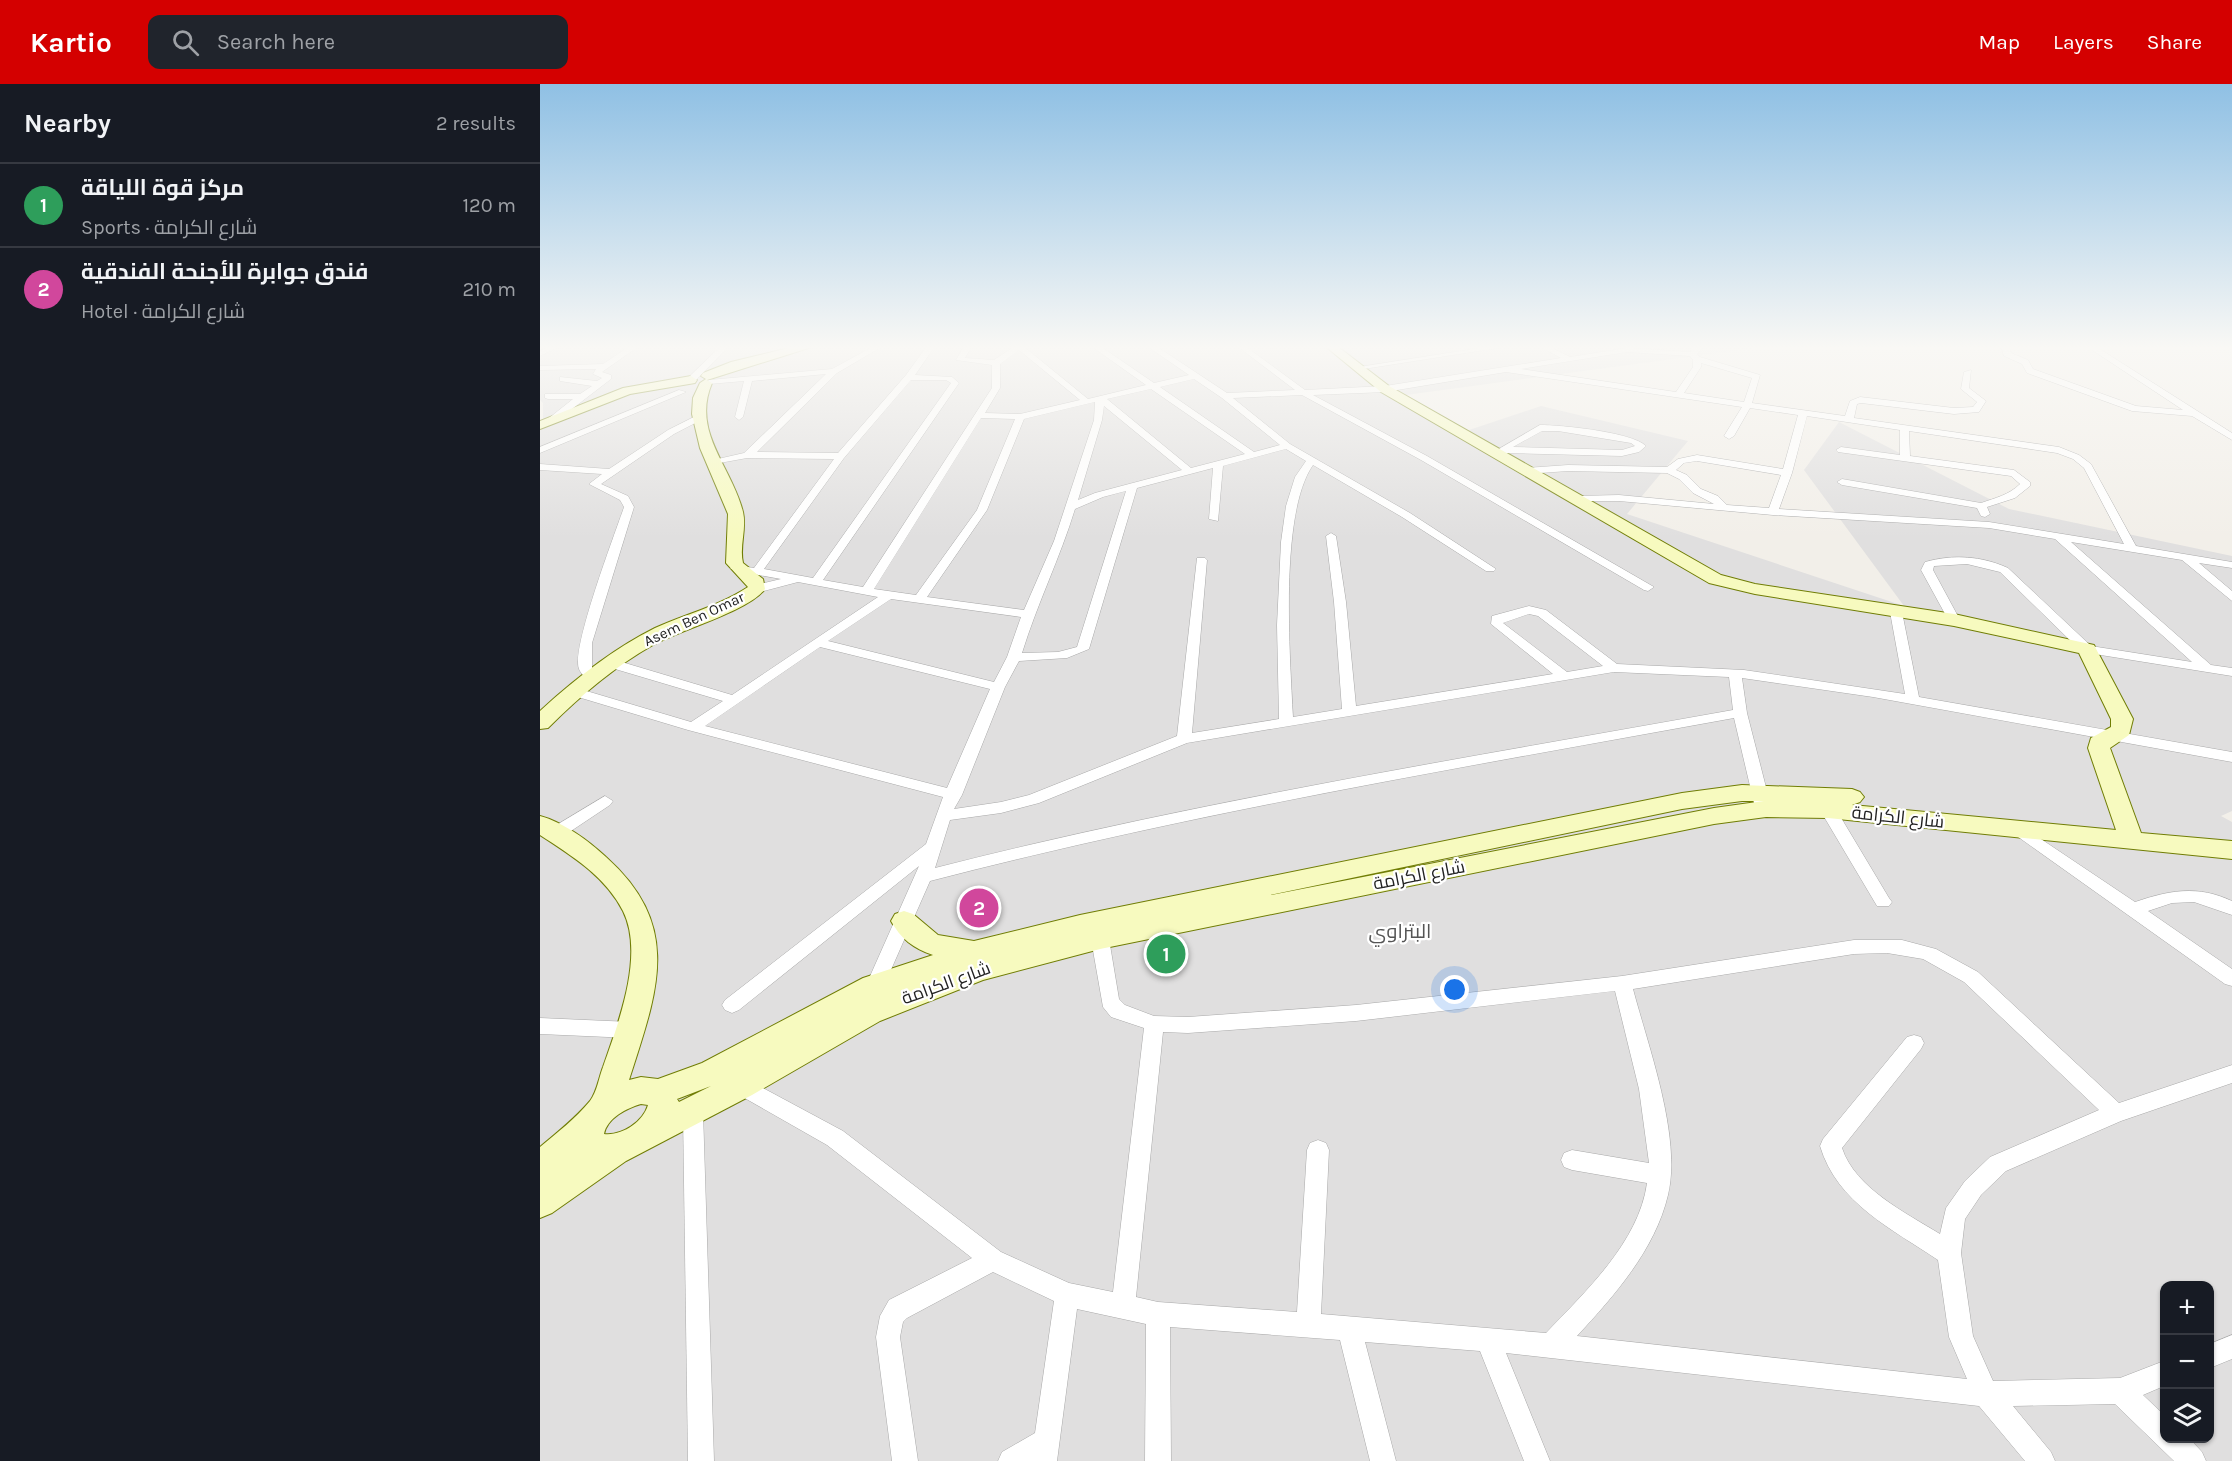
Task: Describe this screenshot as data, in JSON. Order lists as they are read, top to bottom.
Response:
{
  "streets": {
    "street": ["Asem Ben Omar", "شارع الكرامة"]
  },
  "districts": ["البتراوي"],
  "page": {
    "header": "Kartio",
    "search": "Search here",
    "nav": ["Map", "Layers", "Share"],
    "heading": ["Nearby", "2 results"],
    "list": [
      {
        "mark": "1",
        "name": "مركز قوة اللياقة",
        "note": "Sports · شارع الكرامة",
        "value": "120 m"
      },
      {
        "mark": "2",
        "name": "فندق جوابرة للأجنحة الفندقية",
        "note": "Hotel · شارع الكرامة",
        "value": "210 m"
      }
    ],
    "pins": ["2", "1"],
    "map_buttons": ["+", "−"]
  }
}
